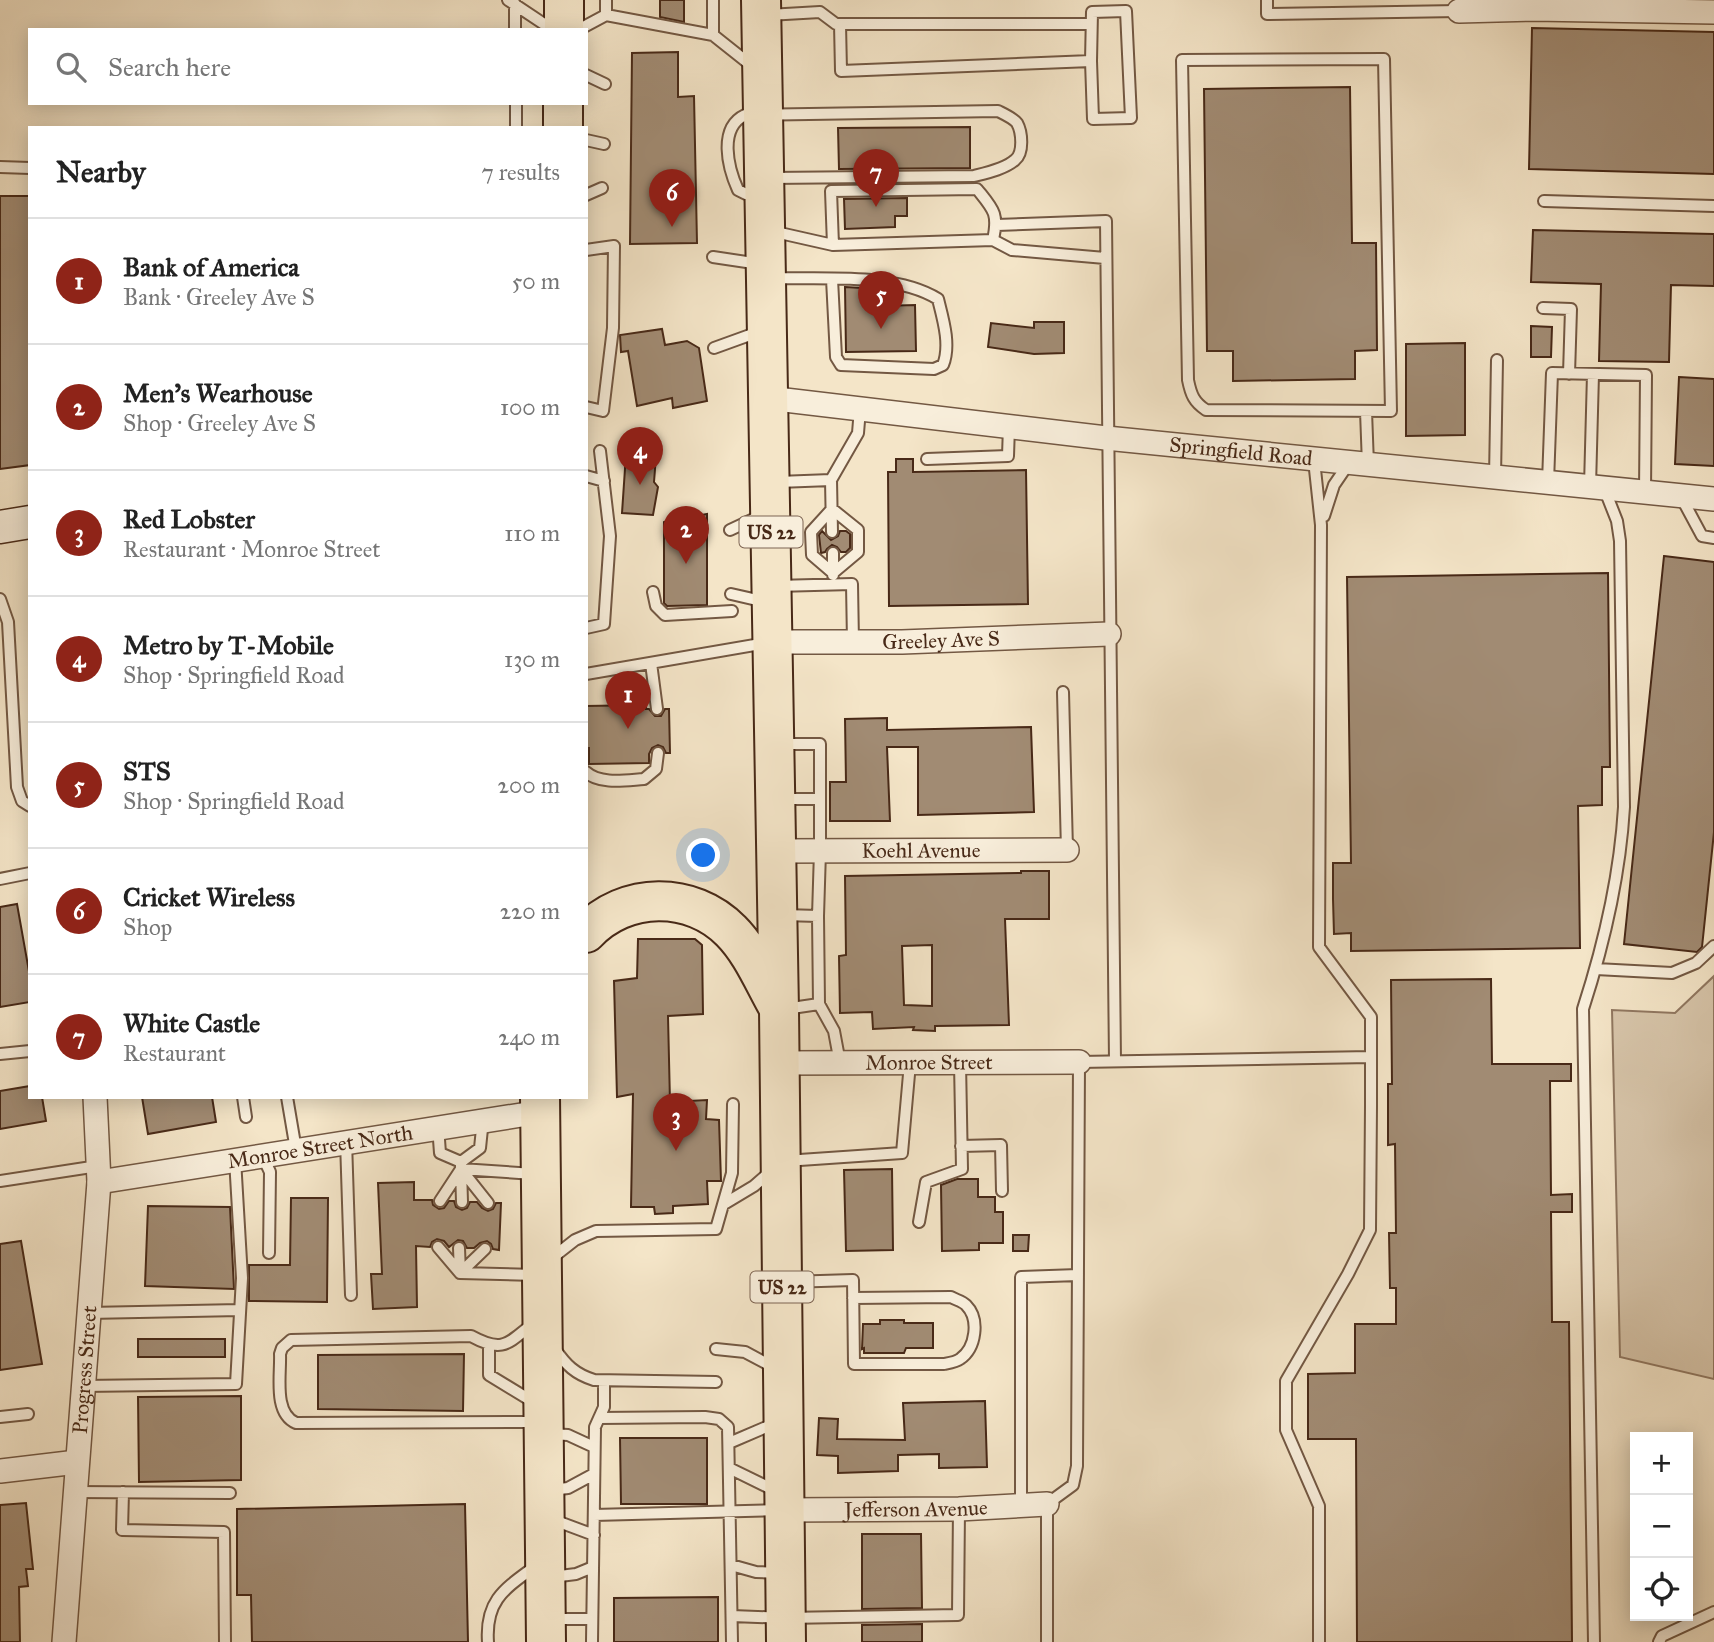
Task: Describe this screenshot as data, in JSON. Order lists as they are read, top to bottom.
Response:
{
  "streets": {
    "highway": ["US 22"],
    "street": [
      "Springfield Road",
      "Greeley Ave S",
      "Koehl Avenue",
      "Monroe Street",
      "Monroe Street North",
      "Progress Street",
      "Jefferson Avenue"
    ]
  },
  "crossings": [
    ["Springfield Road", "US 22"],
    ["US 22", "Greeley Ave S"],
    ["US 22", "Koehl Avenue"],
    ["US 22", "Monroe Street"],
    ["US 22", "Jefferson Avenue"],
    ["Monroe Street North", "Progress Street"]
  ],
  "page": {
    "search": "Search here",
    "heading": ["Nearby", "7 results"],
    "pins": [
      "7",
      "6",
      "5",
      "4",
      "2",
      "1",
      "3"
    ],
    "list": [
      {
        "mark": "1",
        "name": "Bank of America",
        "note": "Bank · Greeley Ave S",
        "value": "50 m"
      },
      {
        "mark": "2",
        "name": "Men's Wearhouse",
        "note": "Shop · Greeley Ave S",
        "value": "100 m"
      },
      {
        "mark": "3",
        "name": "Red Lobster",
        "note": "Restaurant · Monroe Street",
        "value": "110 m"
      },
      {
        "mark": "4",
        "name": "Metro by T-Mobile",
        "note": "Shop · Springfield Road",
        "value": "130 m"
      },
      {
        "mark": "5",
        "name": "STS",
        "note": "Shop · Springfield Road",
        "value": "200 m"
      },
      {
        "mark": "6",
        "name": "Cricket Wireless",
        "note": "Shop",
        "value": "220 m"
      },
      {
        "mark": "7",
        "name": "White Castle",
        "note": "Restaurant",
        "value": "240 m"
      }
    ],
    "map_buttons": ["+", "−"]
  }
}
